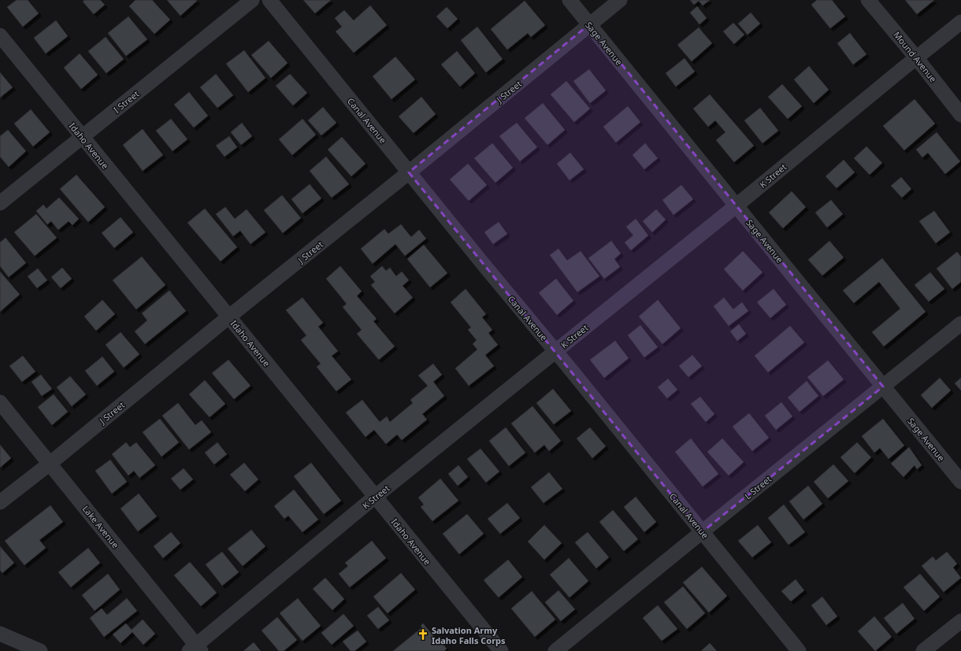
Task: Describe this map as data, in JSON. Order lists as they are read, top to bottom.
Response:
{
  "streets": {
    "street": [
      "Sage Avenue",
      "Mound Avenue",
      "J Street",
      "I Street",
      "Canal Avenue",
      "Idaho Avenue",
      "K Street",
      "L Street",
      "Lake Avenue"
    ]
  },
  "crossings": [
    ["Sage Avenue", "J Street"],
    ["Sage Avenue", "K Street"],
    ["Sage Avenue", "L Street"],
    ["Mound Avenue", "K Street"],
    ["J Street", "Canal Avenue"],
    ["J Street", "Idaho Avenue"],
    ["J Street", "Lake Avenue"],
    ["I Street", "Idaho Avenue"],
    ["Canal Avenue", "K Street"],
    ["Canal Avenue", "L Street"],
    ["Idaho Avenue", "K Street"],
    ["K Street", "Lake Avenue"]
  ],
  "places": {
    "church": ["Salvation Army Idaho Falls Corps"]
  }
}
